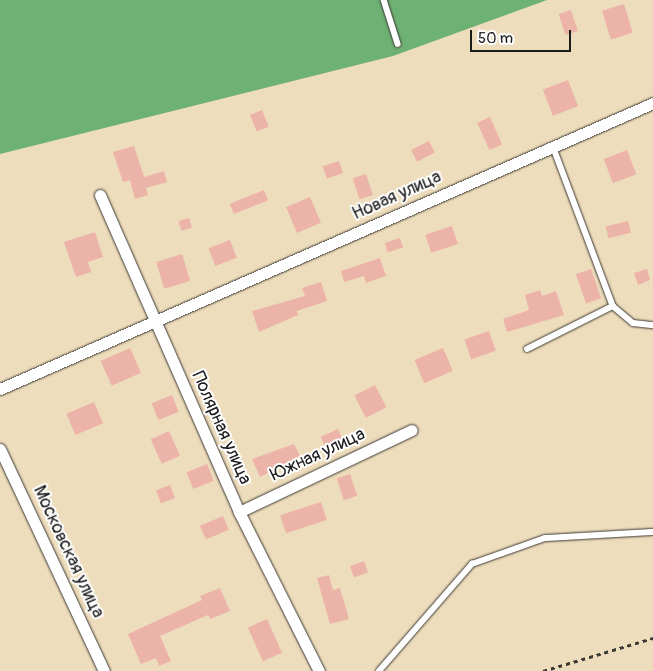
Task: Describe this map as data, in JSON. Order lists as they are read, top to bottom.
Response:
{
  "streets": {
    "street": [
      "Новая улица",
      "Полярная улица",
      "Южная улица",
      "Московская улица"
    ]
  },
  "crossings": [
    ["Новая улица", "Полярная улица"],
    ["Полярная улица", "Южная улица"]
  ],
  "scale_bar": "50 m"
}
